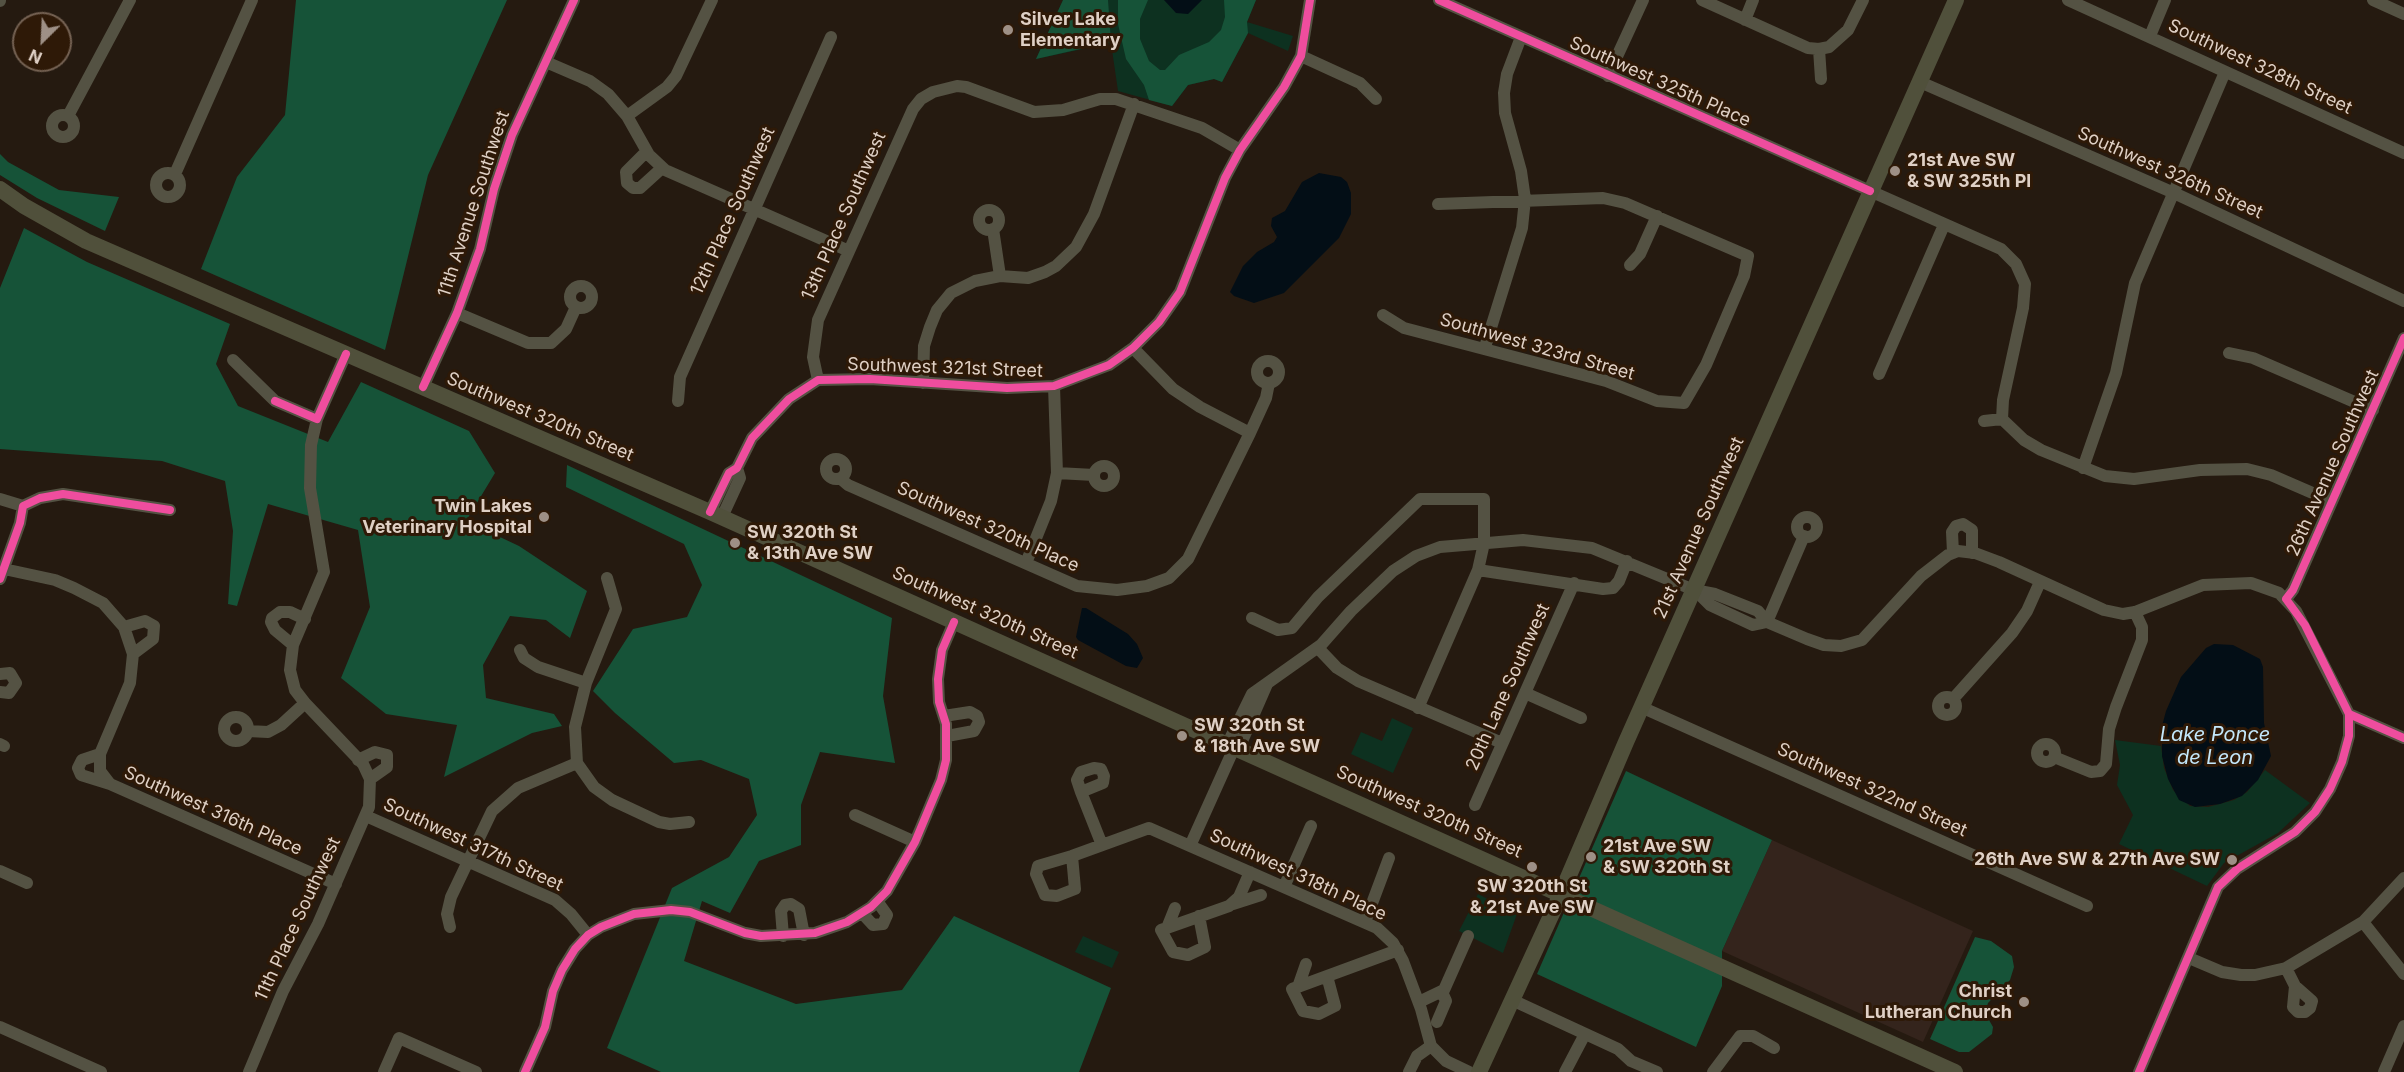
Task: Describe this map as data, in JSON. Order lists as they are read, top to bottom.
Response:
{
  "streets": {
    "main road": ["Southwest 320th Street", "21st Avenue Southwest"],
    "street": [
      "Southwest 328th Street",
      "Southwest 325th Place",
      "Southwest 326th Street",
      "11th Avenue Southwest",
      "12th Place Southwest",
      "13th Place Southwest",
      "Southwest 323rd Street",
      "Southwest 321st Street",
      "26th Avenue Southwest",
      "Southwest 320th Place",
      "20th Lane Southwest",
      "Southwest 322nd Street",
      "Southwest 316th Place",
      "Southwest 317th Street",
      "Southwest 318th Place",
      "11th Place Southwest"
    ]
  },
  "crossings": [
    ["Southwest 325th Place", "21st Avenue Southwest"],
    ["Southwest 326th Street", "21st Avenue Southwest"],
    ["11th Avenue Southwest", "Southwest 320th Street"],
    ["13th Place Southwest", "Southwest 321st Street"],
    ["Southwest 320th Street", "21st Avenue Southwest"],
    ["21st Avenue Southwest", "Southwest 322nd Street"],
    ["Southwest 316th Place", "11th Place Southwest"],
    ["Southwest 317th Street", "11th Place Southwest"]
  ],
  "water": ["Lake Ponce de Leon"],
  "places": [
    "Silver Lake Elementary",
    "21st Ave SW & SW 325th Pl",
    "Twin Lakes Veterinary Hospital",
    "SW 320th St & 13th Ave SW",
    "SW 320th St & 18th Ave SW",
    "21st Ave SW & SW 320th St",
    "26th Ave SW & 27th Ave SW",
    "SW 320th St & 21st Ave SW",
    "Christ Lutheran Church"
  ],
  "north": "bottom left"
}
